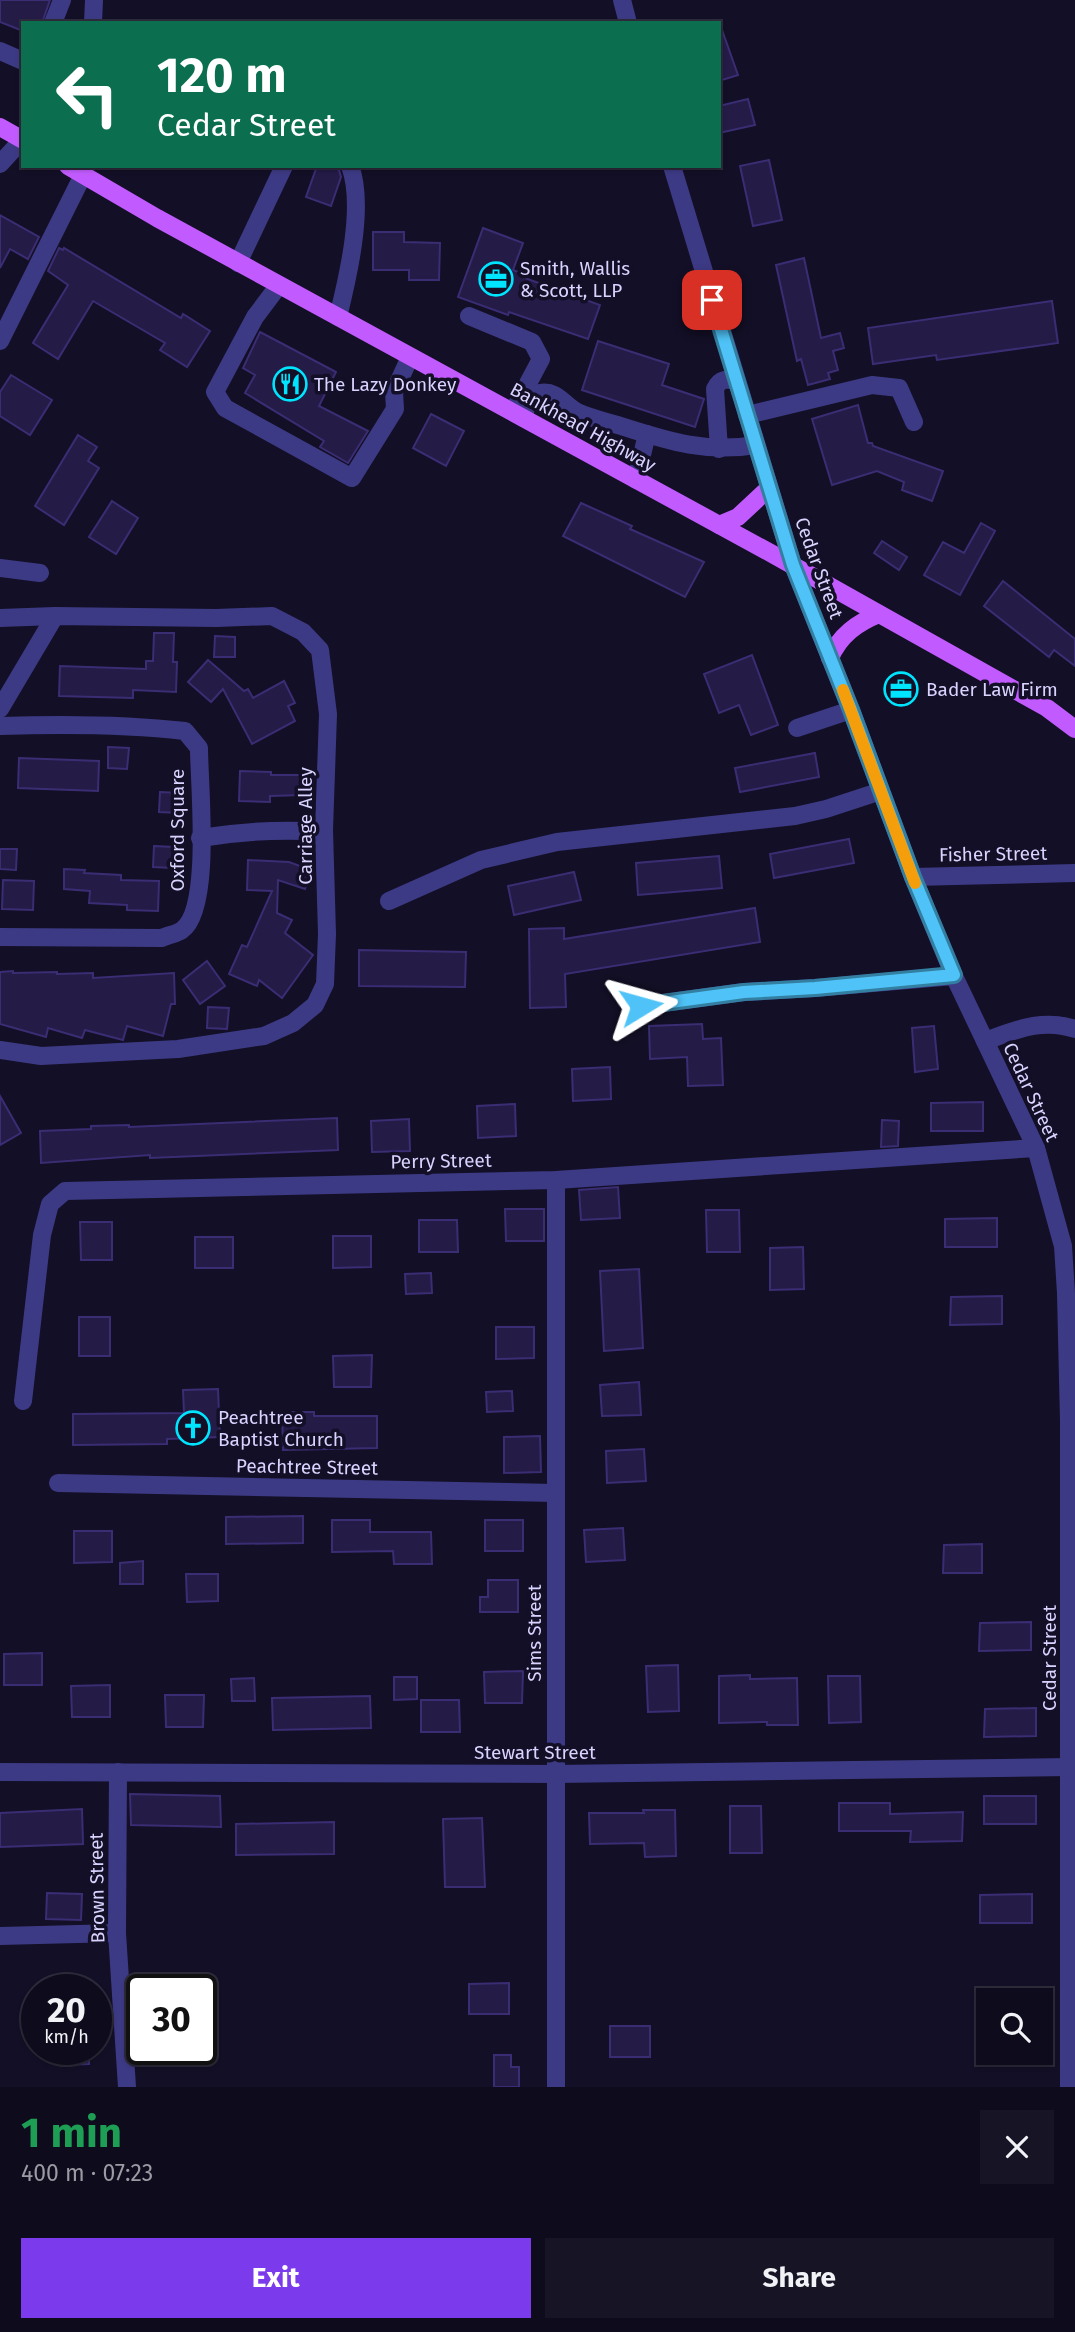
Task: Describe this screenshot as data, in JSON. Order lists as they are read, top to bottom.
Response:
{
  "streets": {
    "main road": ["Bankhead Highway"],
    "street": [
      "Cedar Street",
      "Carriage Alley",
      "Oxford Square",
      "Fisher Street",
      "Perry Street",
      "Peachtree Street",
      "Sims Street",
      "Stewart Street",
      "Brown Street"
    ]
  },
  "crossings": [
    ["Bankhead Highway", "Cedar Street"],
    ["Cedar Street", "Fisher Street"],
    ["Cedar Street", "Perry Street"],
    ["Cedar Street", "Stewart Street"],
    ["Perry Street", "Sims Street"],
    ["Peachtree Street", "Sims Street"],
    ["Sims Street", "Stewart Street"],
    ["Stewart Street", "Brown Street"]
  ],
  "places": {
    "office": ["Smith, Wallis & Scott, LLP", "Bader Law Firm"],
    "restaurant": ["The Lazy Donkey"],
    "church": ["Peachtree Baptist Church"]
  },
  "page": {
    "turn": ["120 m", "Cedar Street"],
    "speed": "20 km/h",
    "limit": "30",
    "heading": ["1 min", "400 m · 07:23"],
    "buttons": ["Exit", "Share"]
  }
}
